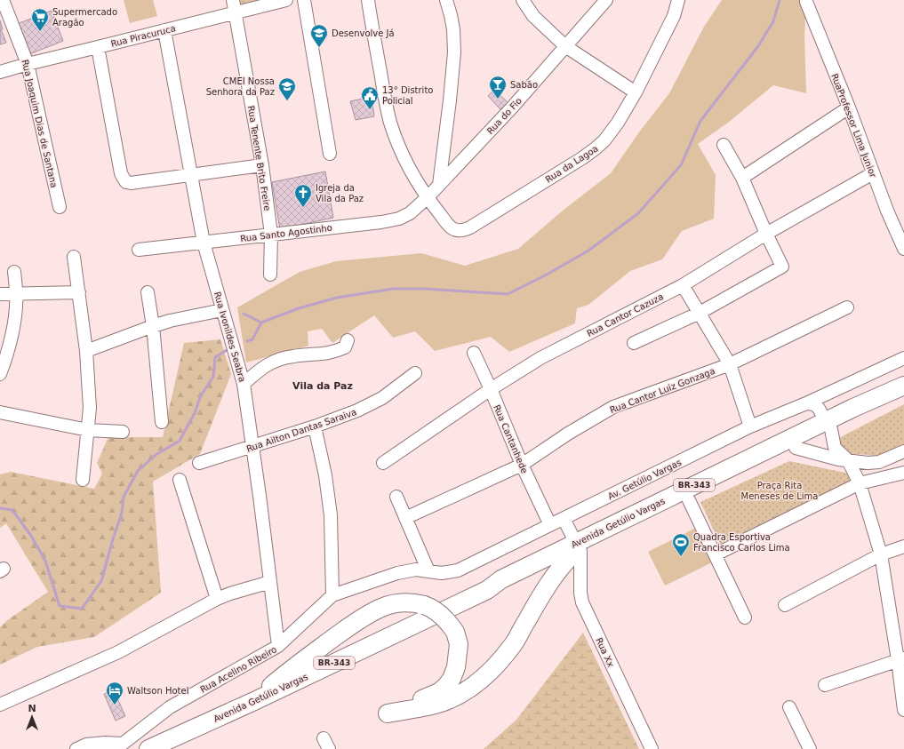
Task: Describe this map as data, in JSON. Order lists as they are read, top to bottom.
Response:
{
  "streets": {
    "highway": ["BR-343", "Avenida Getúlio Vargas"],
    "street": [
      "Rua Piracuruca",
      "Rua do Fio",
      "Rua Joaquim Dias de Santana",
      "RuaProfessor Lima Junior",
      "Rua Tenente Brito Freire",
      "Rua da Lagoa",
      "Rua Santo Agostinho",
      "Rua Cantor Cazuza",
      "Rua Ivonildes Seabra",
      "Rua Cantor Luiz Gonzaga",
      "Rua Ailton Dantas Saraiva",
      "Rua Cantanhede",
      "Av. Getúlio Vargas",
      "Rua Xx",
      "Rua Acelino Ribeiro"
    ]
  },
  "crossings": [
    ["Rua Piracuruca", "Rua Joaquim Dias de Santana"],
    ["Rua Piracuruca", "Rua Tenente Brito Freire"],
    ["Rua Piracuruca", "Rua Ivonildes Seabra"],
    ["Rua do Fio", "Rua da Lagoa"],
    ["Rua do Fio", "Rua Santo Agostinho"],
    ["RuaProfessor Lima Junior", "Rua Cantor Cazuza"],
    ["Rua Tenente Brito Freire", "Rua Santo Agostinho"],
    ["Rua da Lagoa", "Rua Santo Agostinho"],
    ["Rua Santo Agostinho", "Rua Ivonildes Seabra"],
    ["Rua Cantor Cazuza", "Rua Cantanhede"],
    ["Rua Ivonildes Seabra", "Rua Ailton Dantas Saraiva"],
    ["Rua Ivonildes Seabra", "Rua Acelino Ribeiro"],
    ["Rua Cantor Luiz Gonzaga", "Rua Cantanhede"],
    ["Rua Cantanhede", "Av. Getúlio Vargas"],
    ["Av. Getúlio Vargas", "Rua Acelino Ribeiro"],
    ["Avenida Getúlio Vargas", "Rua Xx"]
  ],
  "districts": ["Vila da Paz"],
  "parks": ["Praça Rita Meneses de Lima"],
  "places": {
    "supermarket": ["Supermercado Aragão"],
    "school or university": ["Desenvolve Já", "CMEI Nossa Senhora da Paz"],
    "bar": ["Sabão"],
    "public building": ["13° Distrito Policial"],
    "church": ["Igreja da Vila da Paz"],
    "sports": ["Quadra Esportiva Francisco Carlos Lima"],
    "hotel": ["Waltson Hotel"]
  },
  "north": "top"
}
